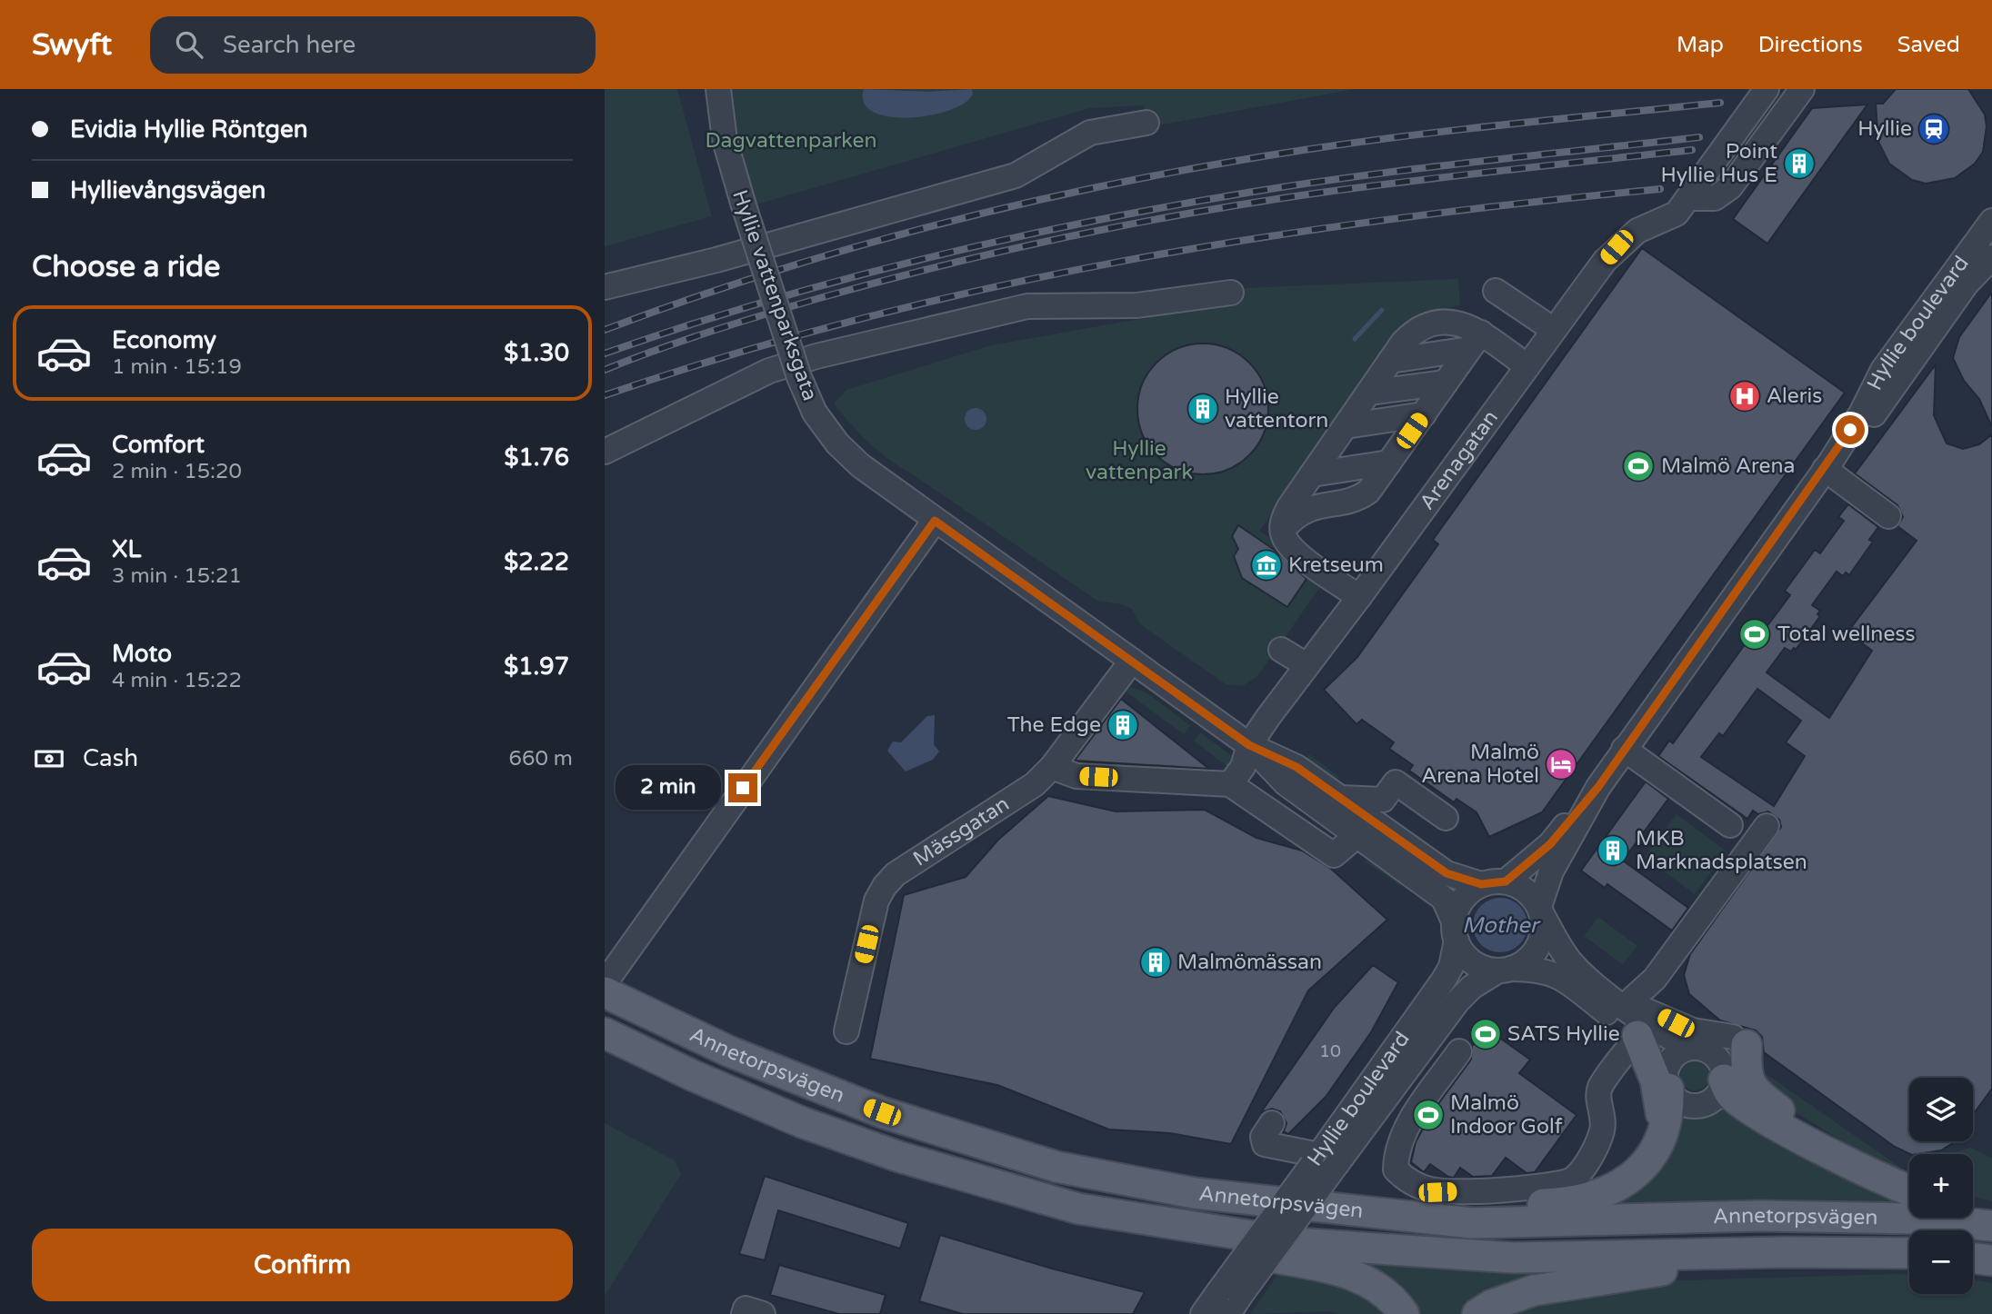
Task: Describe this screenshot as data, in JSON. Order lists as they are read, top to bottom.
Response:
{
  "streets": {
    "main road": ["Annetorpsvägen"],
    "street": [
      "Hyllie vattenparksgata",
      "Hyllie boulevard",
      "Arenagatan",
      "Mässgatan"
    ]
  },
  "crossings": [
    ["Hyllie vattenparksgata", "Hyllie boulevard"],
    ["Hyllie vattenparksgata", "Arenagatan"],
    ["Hyllie vattenparksgata", "Mässgatan"]
  ],
  "water": ["Mother"],
  "parks": ["Dagvattenparken", "Hyllie vattenpark"],
  "places": {
    "station": ["Hyllie"],
    "building": [
      "Point Hyllie Hus E",
      "Hyllie vattentorn",
      "The Edge",
      "MKB Marknadsplatsen",
      "Malmömässan"
    ],
    "hospital": ["Aleris"],
    "sports": [
      "Malmö Arena",
      "Total wellness",
      "SATS Hyllie",
      "Malmö Indoor Golf"
    ],
    "museum": ["Kretseum"],
    "hotel": ["Malmö Arena Hotel"]
  },
  "house_numbers": ["10"],
  "page": {
    "header": "Swyft",
    "search": "Search here",
    "nav": ["Map", "Directions", "Saved"],
    "banner": ["Evidia Hyllie Röntgen", "Hyllievångsvägen"],
    "heading": "Choose a ride",
    "list": [
      {
        "name": "Economy",
        "note": "1 min · 15:19",
        "value": "$1.30"
      },
      {
        "name": "Comfort",
        "note": "2 min · 15:20",
        "value": "$1.76"
      },
      {
        "name": "XL",
        "note": "3 min · 15:21",
        "value": "$2.22"
      },
      {
        "name": "Moto",
        "note": "4 min · 15:22",
        "value": "$1.97"
      }
    ],
    "pay": ["Cash", "660 m"],
    "bubble": "2 min",
    "map_buttons": ["+", "−"],
    "buttons": "Confirm"
  }
}
